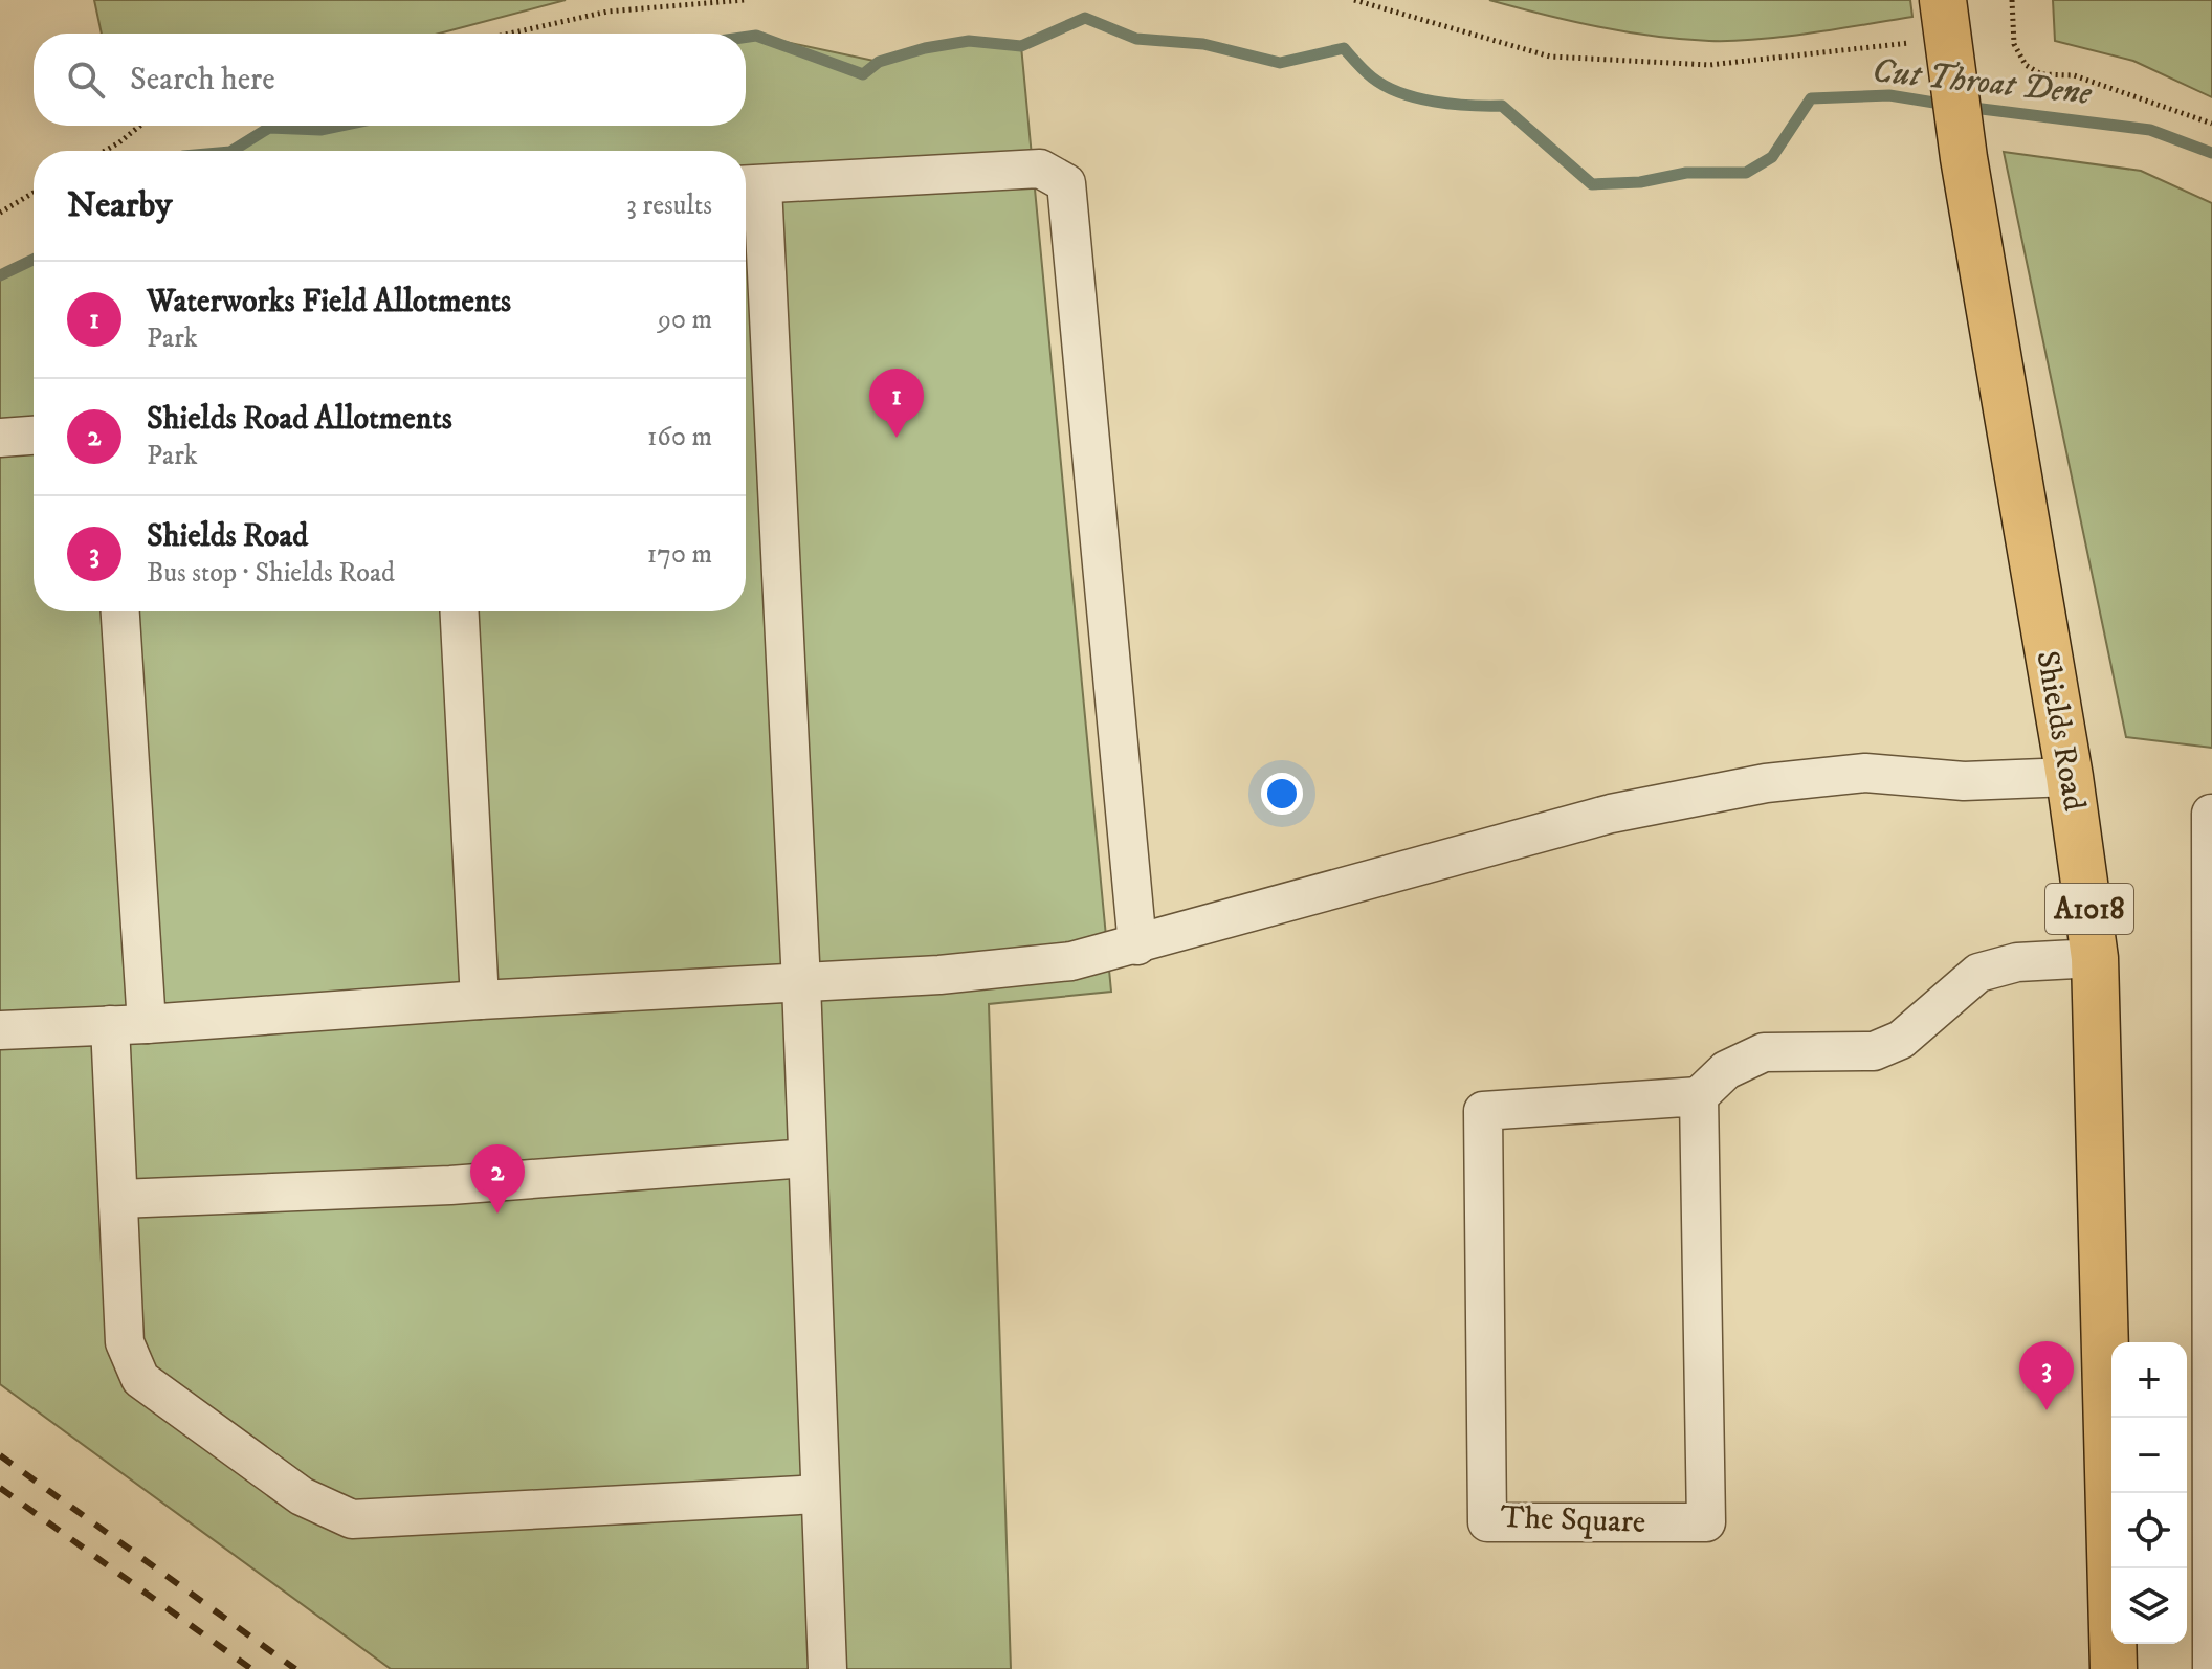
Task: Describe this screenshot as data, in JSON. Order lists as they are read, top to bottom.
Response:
{
  "streets": {
    "highway": ["Shields Road", "A1018"],
    "street": ["The Square"]
  },
  "water": ["Cut Throat Dene"],
  "page": {
    "search": "Search here",
    "heading": ["Nearby", "3 results"],
    "list": [
      {
        "mark": "1",
        "name": "Waterworks Field Allotments",
        "note": "Park",
        "value": "90 m"
      },
      {
        "mark": "2",
        "name": "Shields Road Allotments",
        "note": "Park",
        "value": "160 m"
      },
      {
        "mark": "3",
        "name": "Shields Road",
        "note": "Bus stop · Shields Road",
        "value": "170 m"
      }
    ],
    "pins": ["1", "2", "3"],
    "map_buttons": ["+", "−"]
  }
}
